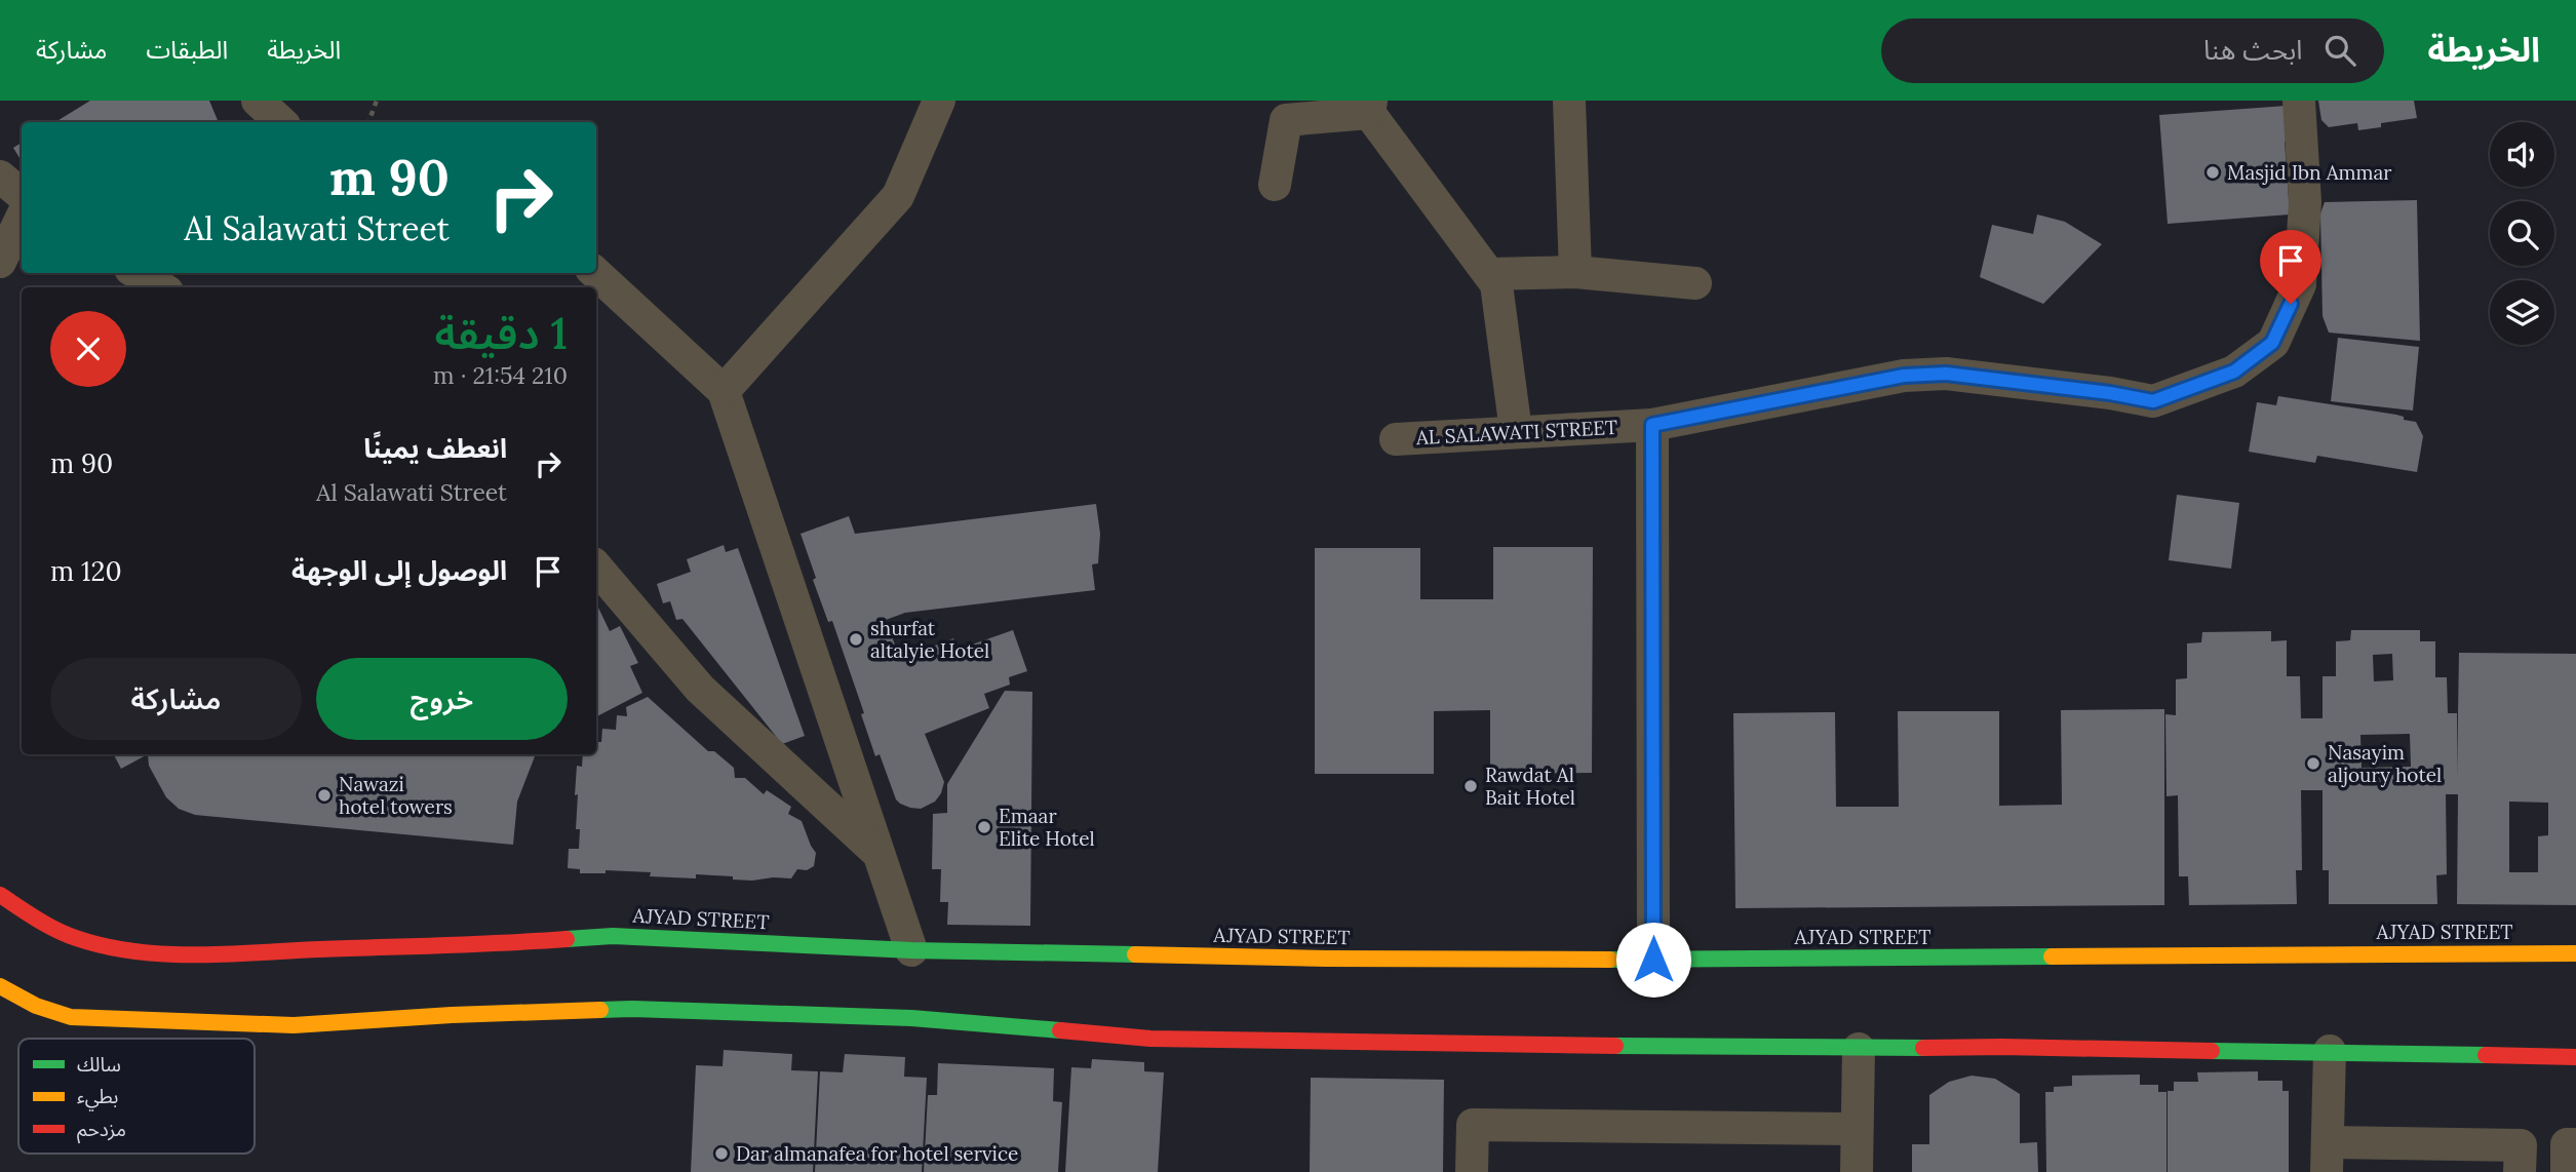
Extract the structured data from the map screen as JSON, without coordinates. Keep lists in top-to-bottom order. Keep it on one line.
{"streets":{"main road":["AJYAD STREET"],"street":["AL SALAWATI STREET"]},"places":["Masjid Ibn Ammar","shurfat altalyie Hotel","Nasayim aljoury hotel","Rawdat Al Bait Hotel","Nawazi hotel towers","Emaar Elite Hotel","Dar almanafea for hotel service"],"legend":["سالك","بطيء","مزدحم"],"page":{"header":"الخريطة","search":"ابحث هنا","nav":["الخريطة","الطبقات","مشاركة"],"turn":["90 m","Al Salawati Street"],"heading":["1 دقيقة","210 m · 21:54"],"list":[{"name":"انعطف يمينًا","note":"Al Salawati Street","value":"90 m"},{"name":"الوصول إلى الوجهة","value":"120 m"}],"buttons":["خروج","مشاركة"]}}
